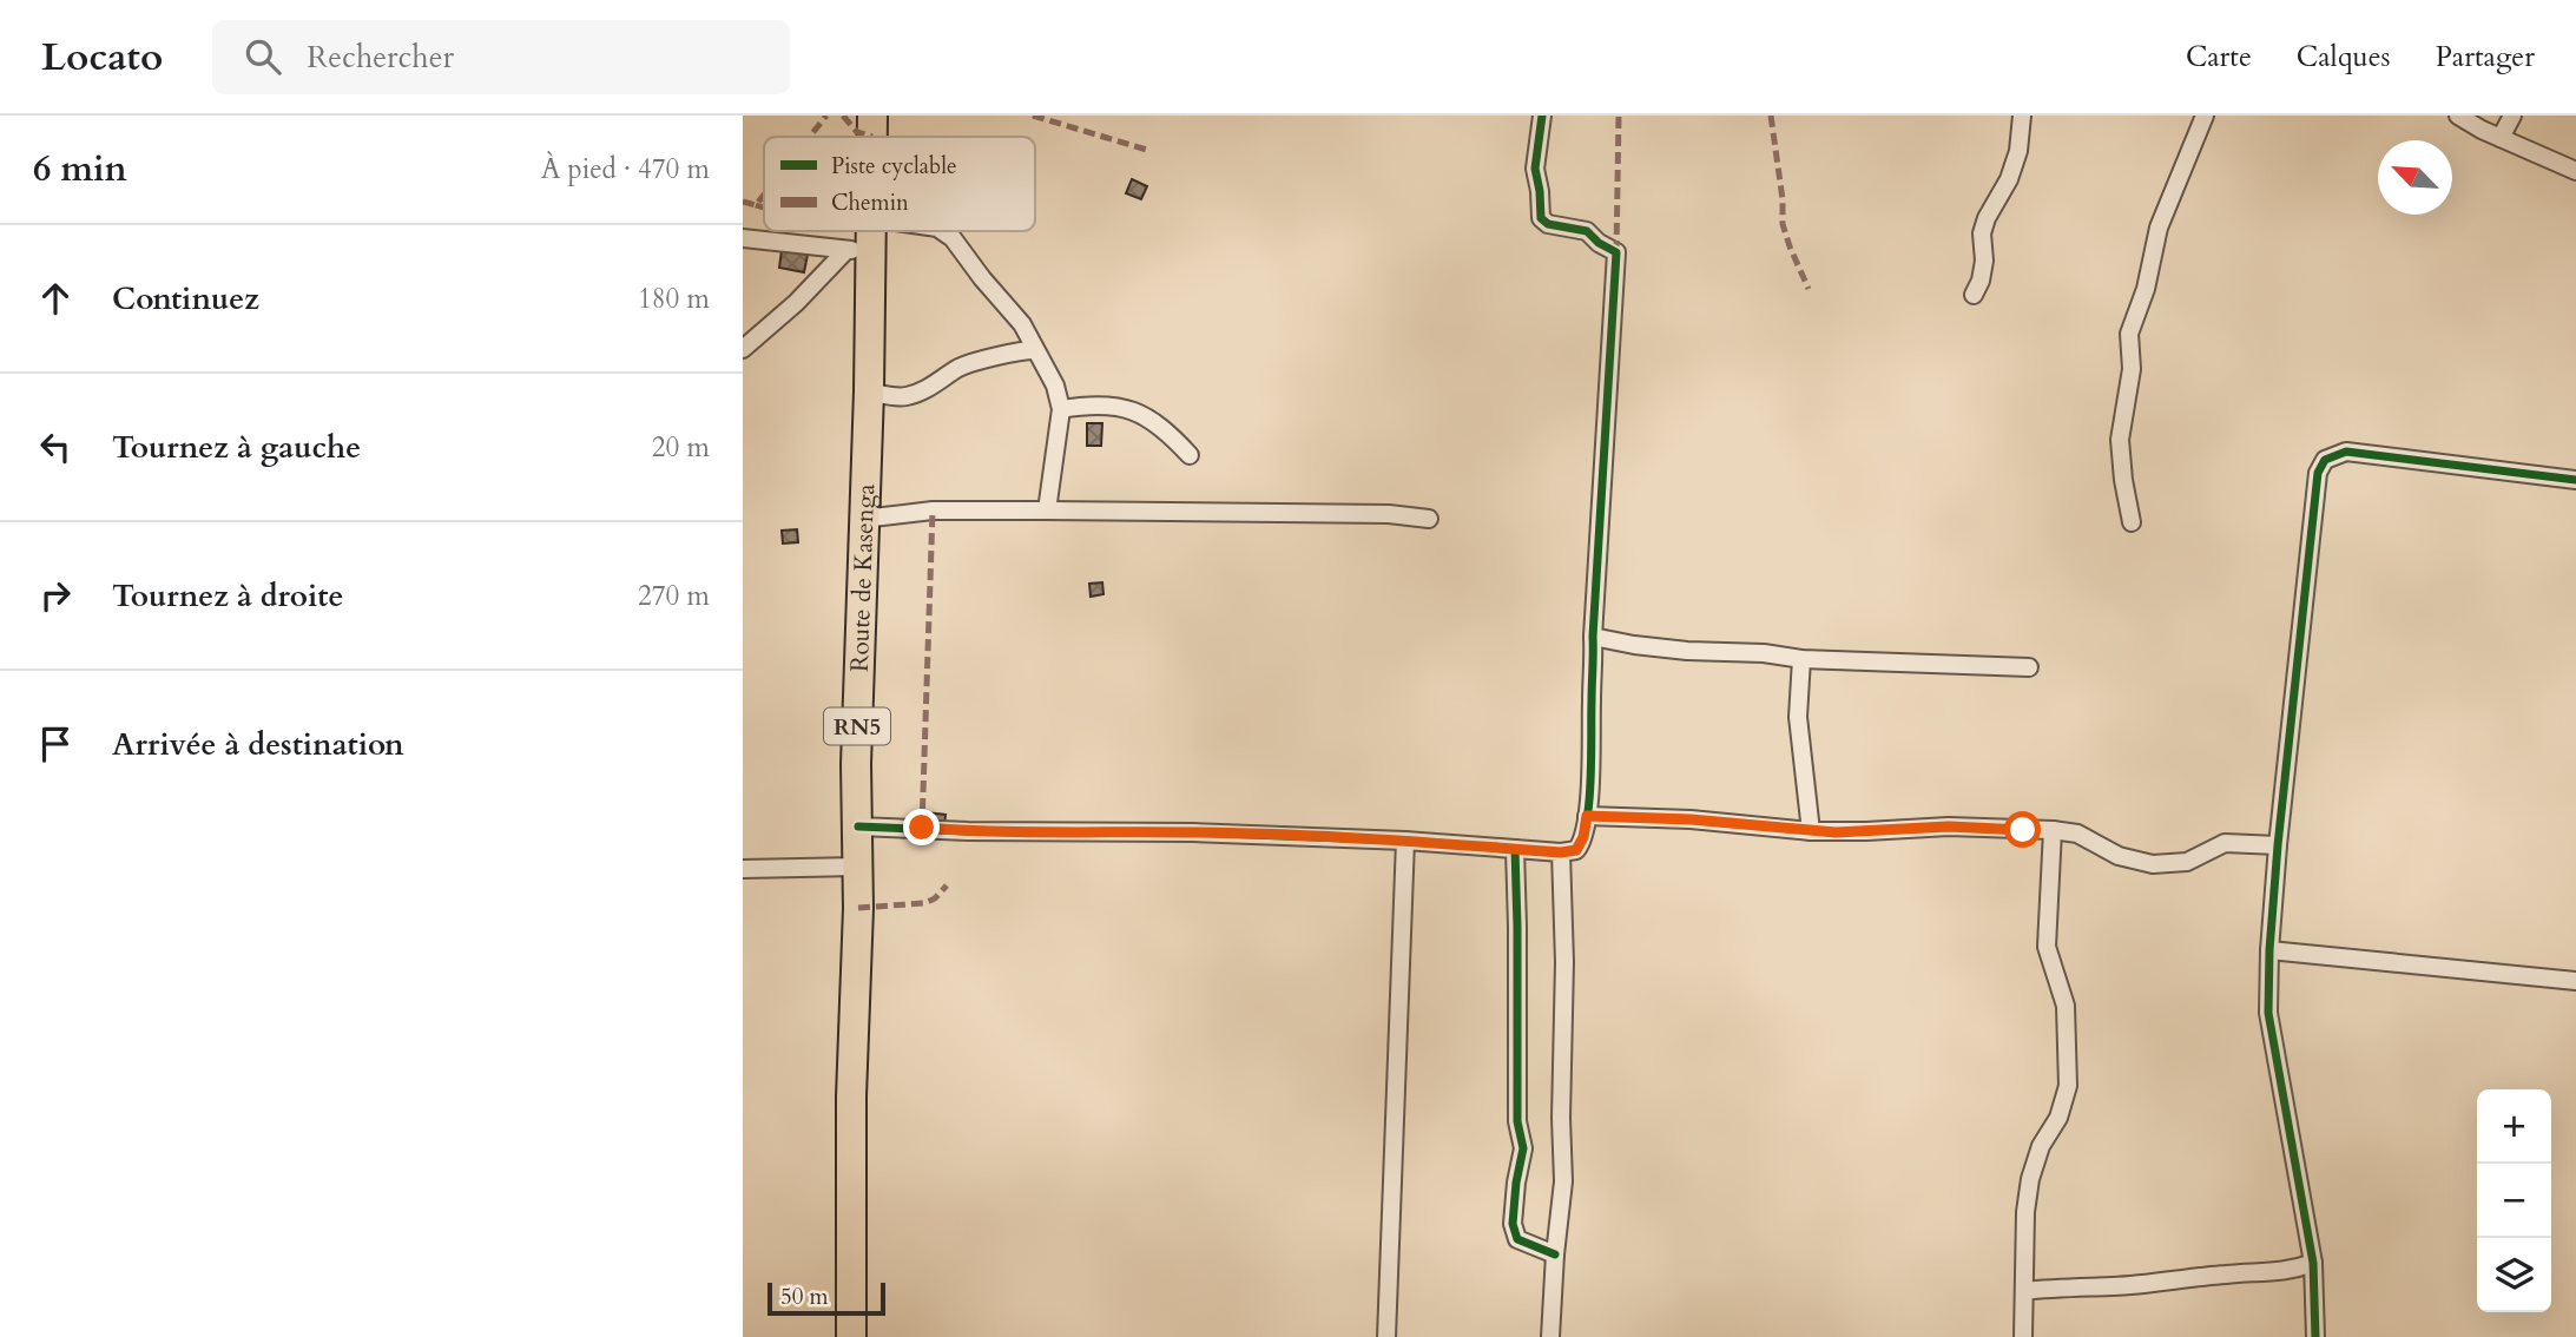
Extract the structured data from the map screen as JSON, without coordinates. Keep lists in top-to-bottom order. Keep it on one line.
{"streets":{"highway":["Route de Kasenga","RN5"]},"legend":["Piste cyclable","Chemin"],"scale_bar":"50 m","north":"top left","page":{"header":"Locato","search":"Rechercher","nav":["Carte","Calques","Partager"],"heading":["6 min","À pied · 470 m"],"list":[["Continuez","180 m"],["Tournez à gauche","20 m"],["Tournez à droite","270 m"],"Arrivée à destination"],"map_buttons":["+","−"],"scale":"50 m"}}
